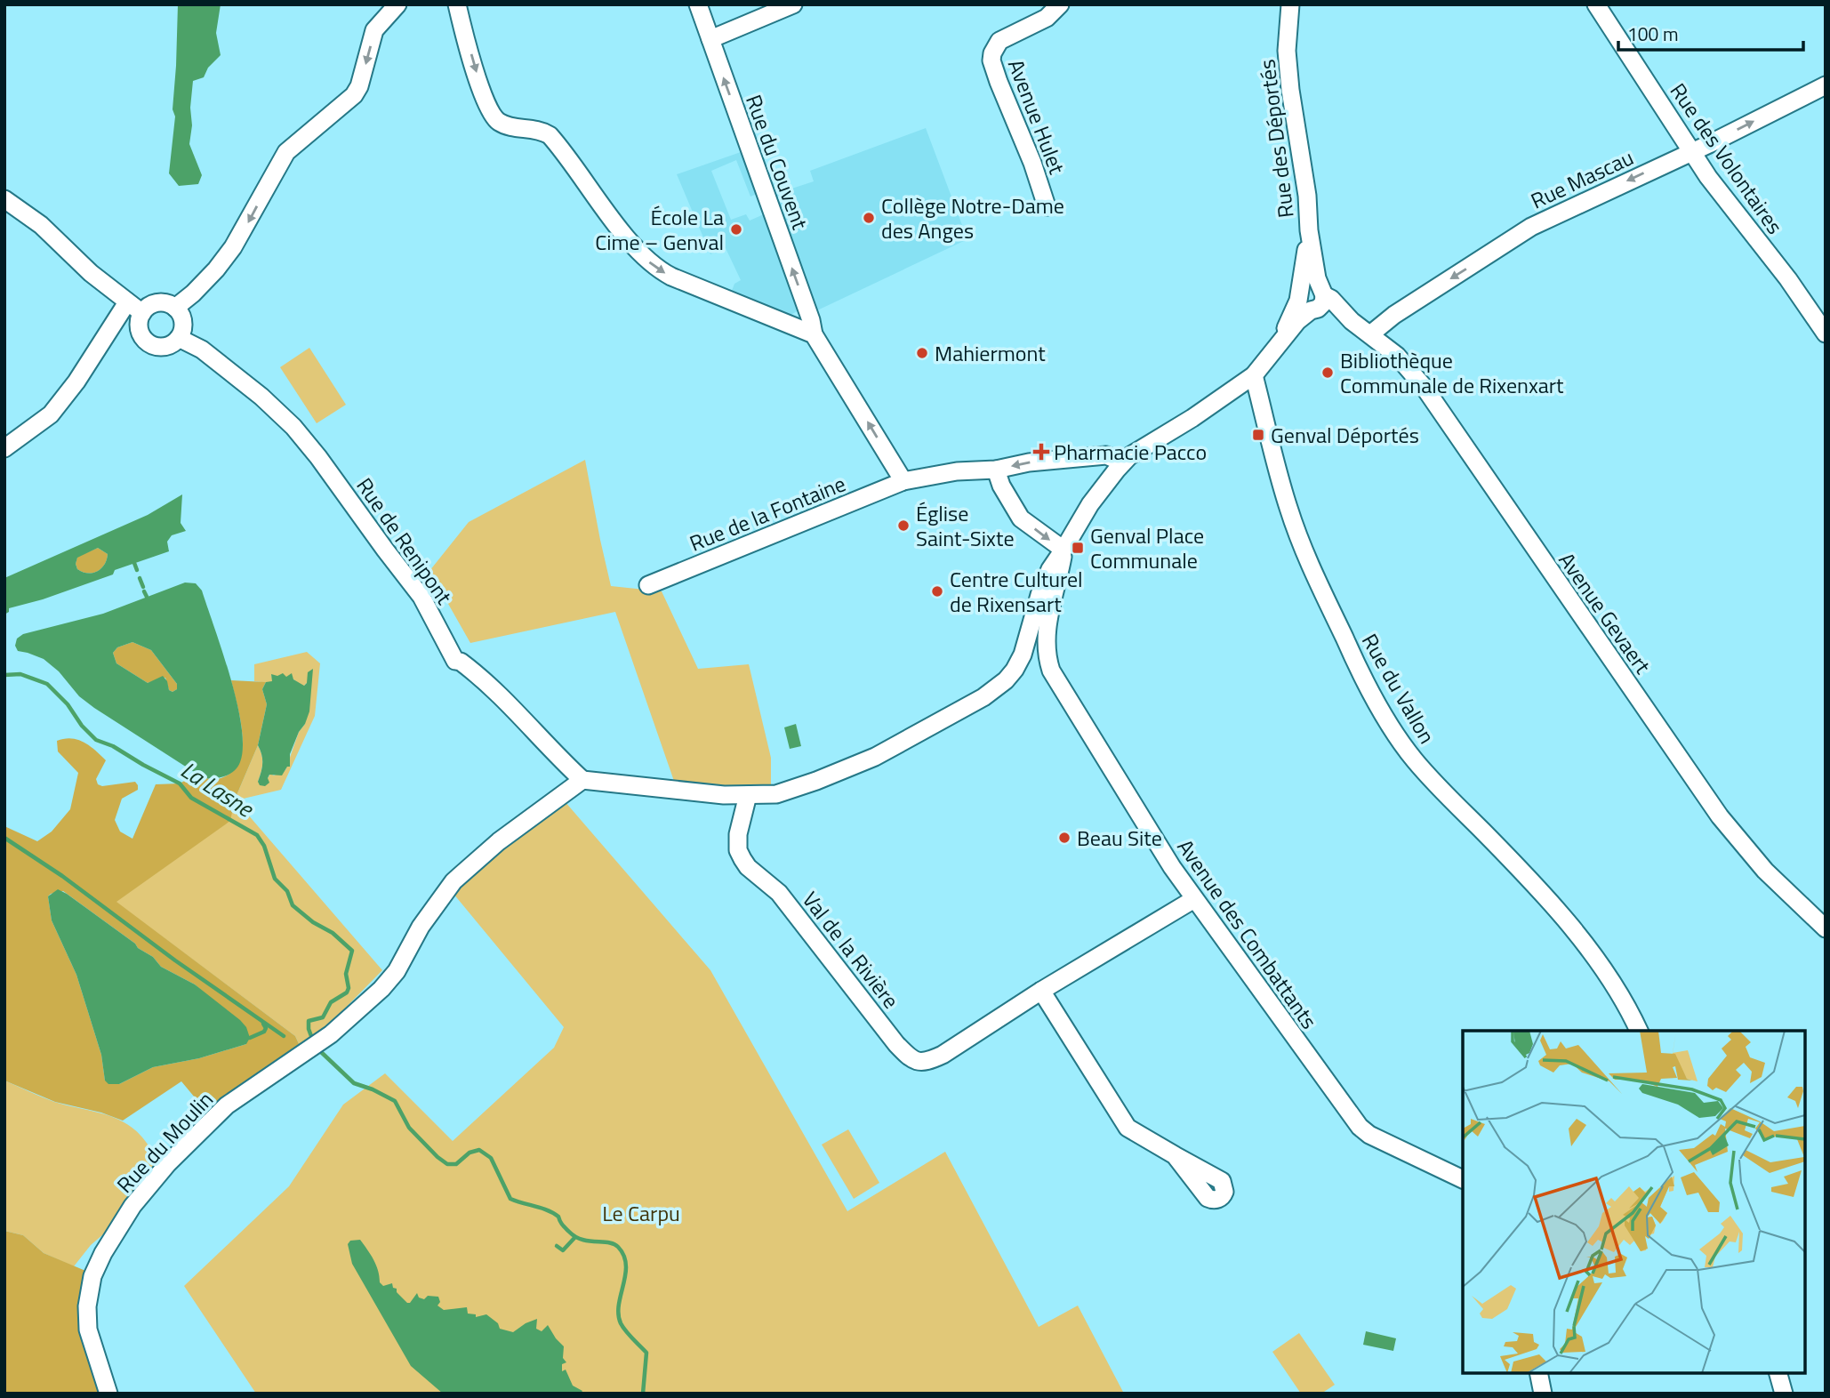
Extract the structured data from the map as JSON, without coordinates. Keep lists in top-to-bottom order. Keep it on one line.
{"streets":{"street":["Avenue Hulet","Rue des Déportés","Rue des Volontaires","Rue du Couvent","Rue Mascau","Rue de la Fontaine","Rue de Renipont","Avenue Gevaert","Rue du Vallon","Avenue des Combattants","Val de la Rivière","Rue du Moulin"]},"crossings":[["Rue des Déportés","Avenue Gevaert"],["Rue des Volontaires","Rue Mascau"],["Rue du Couvent","Rue de la Fontaine"],["Rue Mascau","Avenue Gevaert"],["Rue de Renipont","Rue du Moulin"],["Avenue des Combattants","Val de la Rivière"]],"one_way":["Rue du Couvent"],"water":["La Lasne"],"parks":["Le Carpu"],"places":{"other":["Collège Notre-Dame des Anges","École La Cime – Genval","Mahiermont","Bibliothèque Communale de Rixenxart","Église Saint-Sixte","Centre Culturel de Rixensart","Beau Site"],"transit":["Genval Déportés","Genval Place Communale"],"health":["Pharmacie Pacco"]},"scale_bar":"100 m"}
